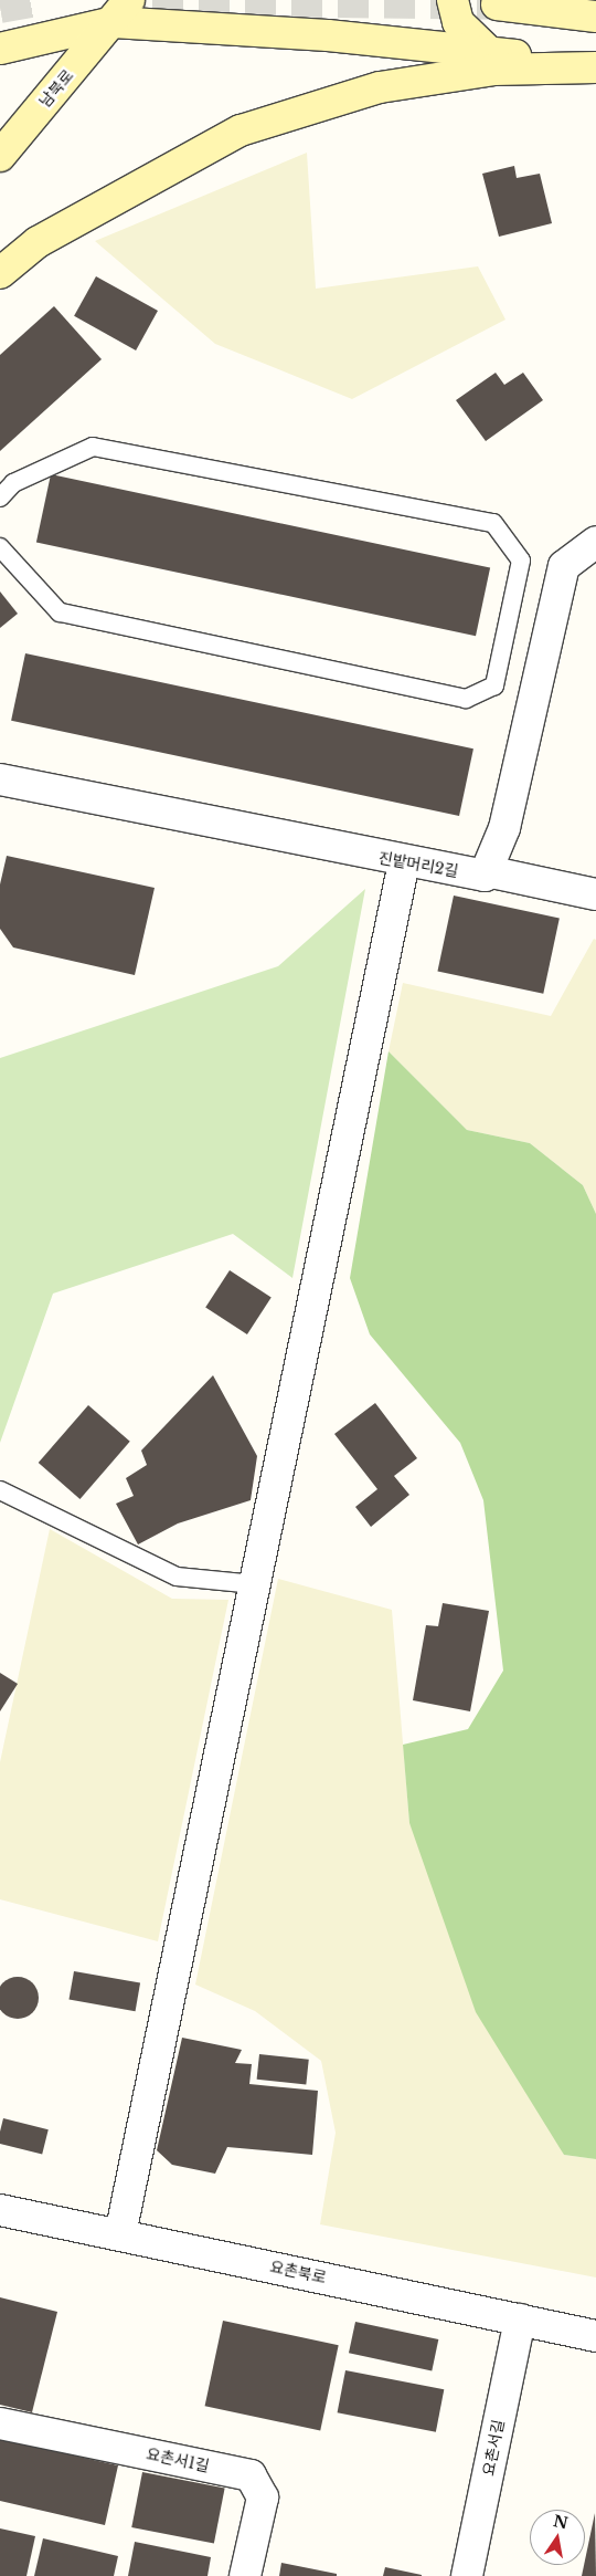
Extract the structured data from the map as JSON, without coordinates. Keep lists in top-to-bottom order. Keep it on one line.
{"streets":{"main road":["남북로"],"street":["진밭머리2길","요촌북로","요촌서길","요촌서1길"]},"crossings":[["요촌북로","요촌서길"]],"north":"top"}
